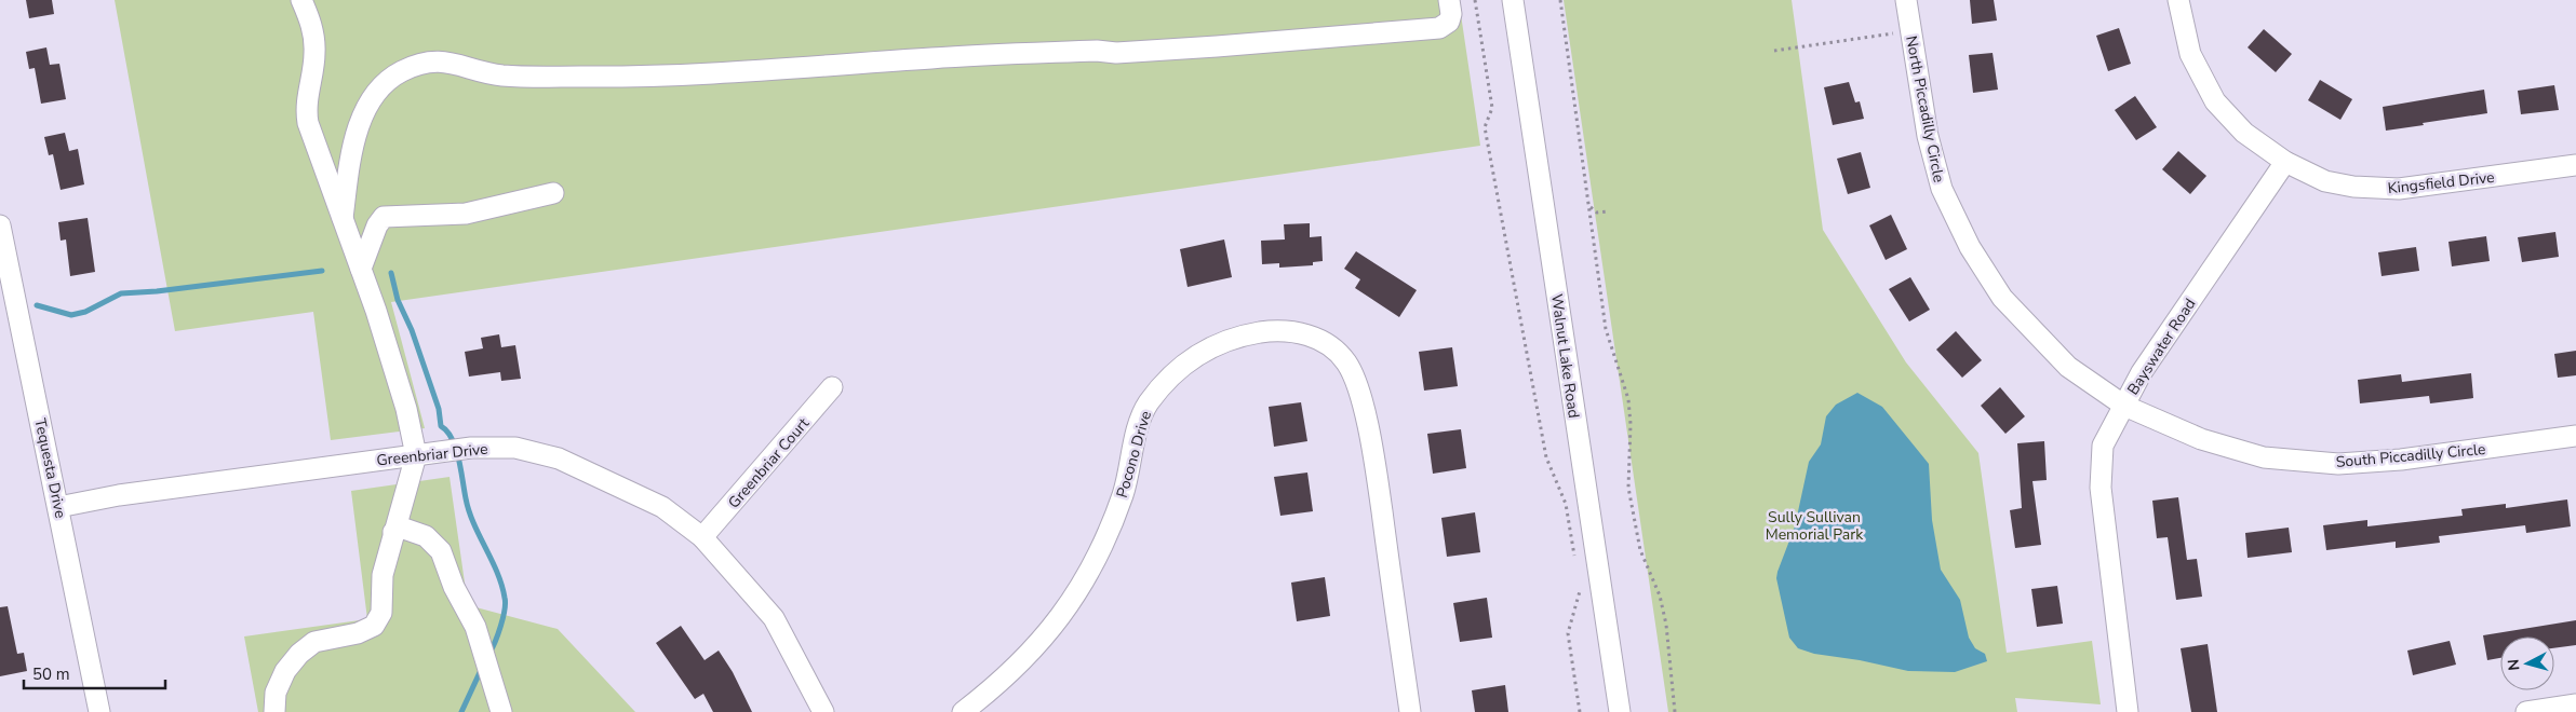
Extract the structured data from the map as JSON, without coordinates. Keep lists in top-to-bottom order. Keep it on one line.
{"streets":{"street":["North Piccadilly Circle","Kingsfield Drive","Bayswater Road","Walnut Lake Road","Greenbriar Drive","Pocono Drive","South Piccadilly Circle","Greenbriar Court","Tequesta Drive"]},"crossings":[["North Piccadilly Circle","Bayswater Road"],["North Piccadilly Circle","South Piccadilly Circle"],["Kingsfield Drive","Bayswater Road"],["Bayswater Road","South Piccadilly Circle"],["Greenbriar Drive","Greenbriar Court"],["Greenbriar Drive","Tequesta Drive"]],"parks":["Sully Sullivan Memorial Park"],"scale_bar":"50 m","north":"left"}
